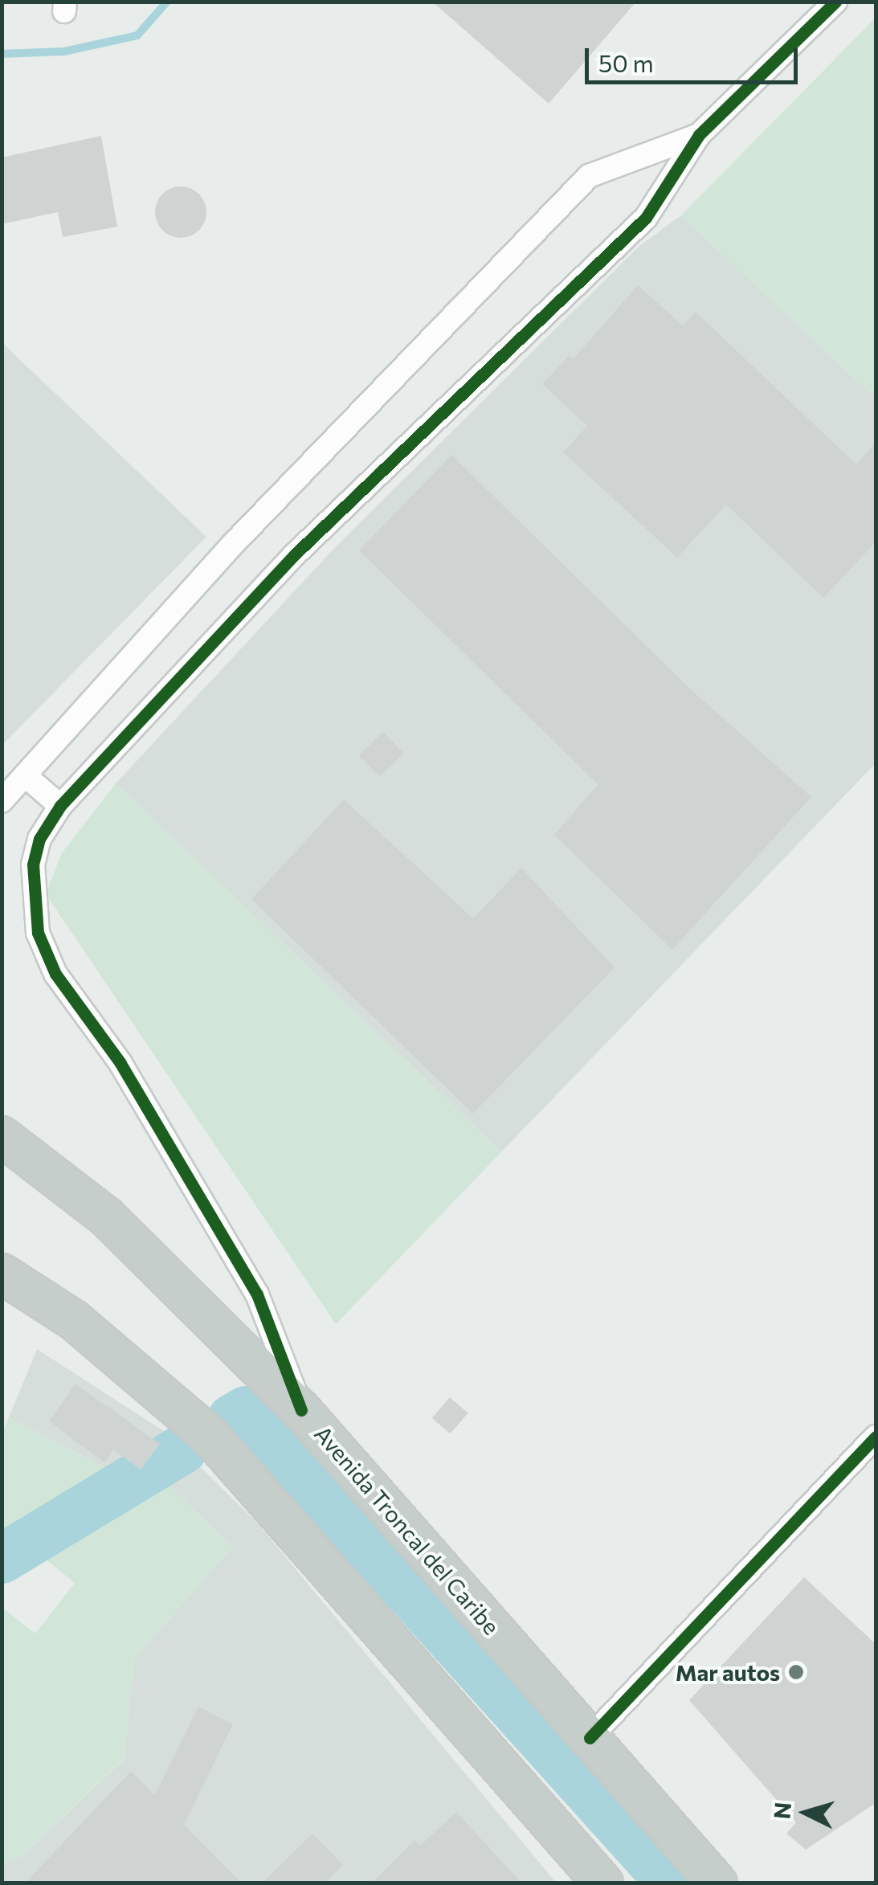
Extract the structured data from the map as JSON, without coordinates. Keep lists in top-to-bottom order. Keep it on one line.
{"streets":{"highway":["Avenida Troncal del Caribe"]},"places":["Mar autos"],"scale_bar":"50 m","north":"left"}
